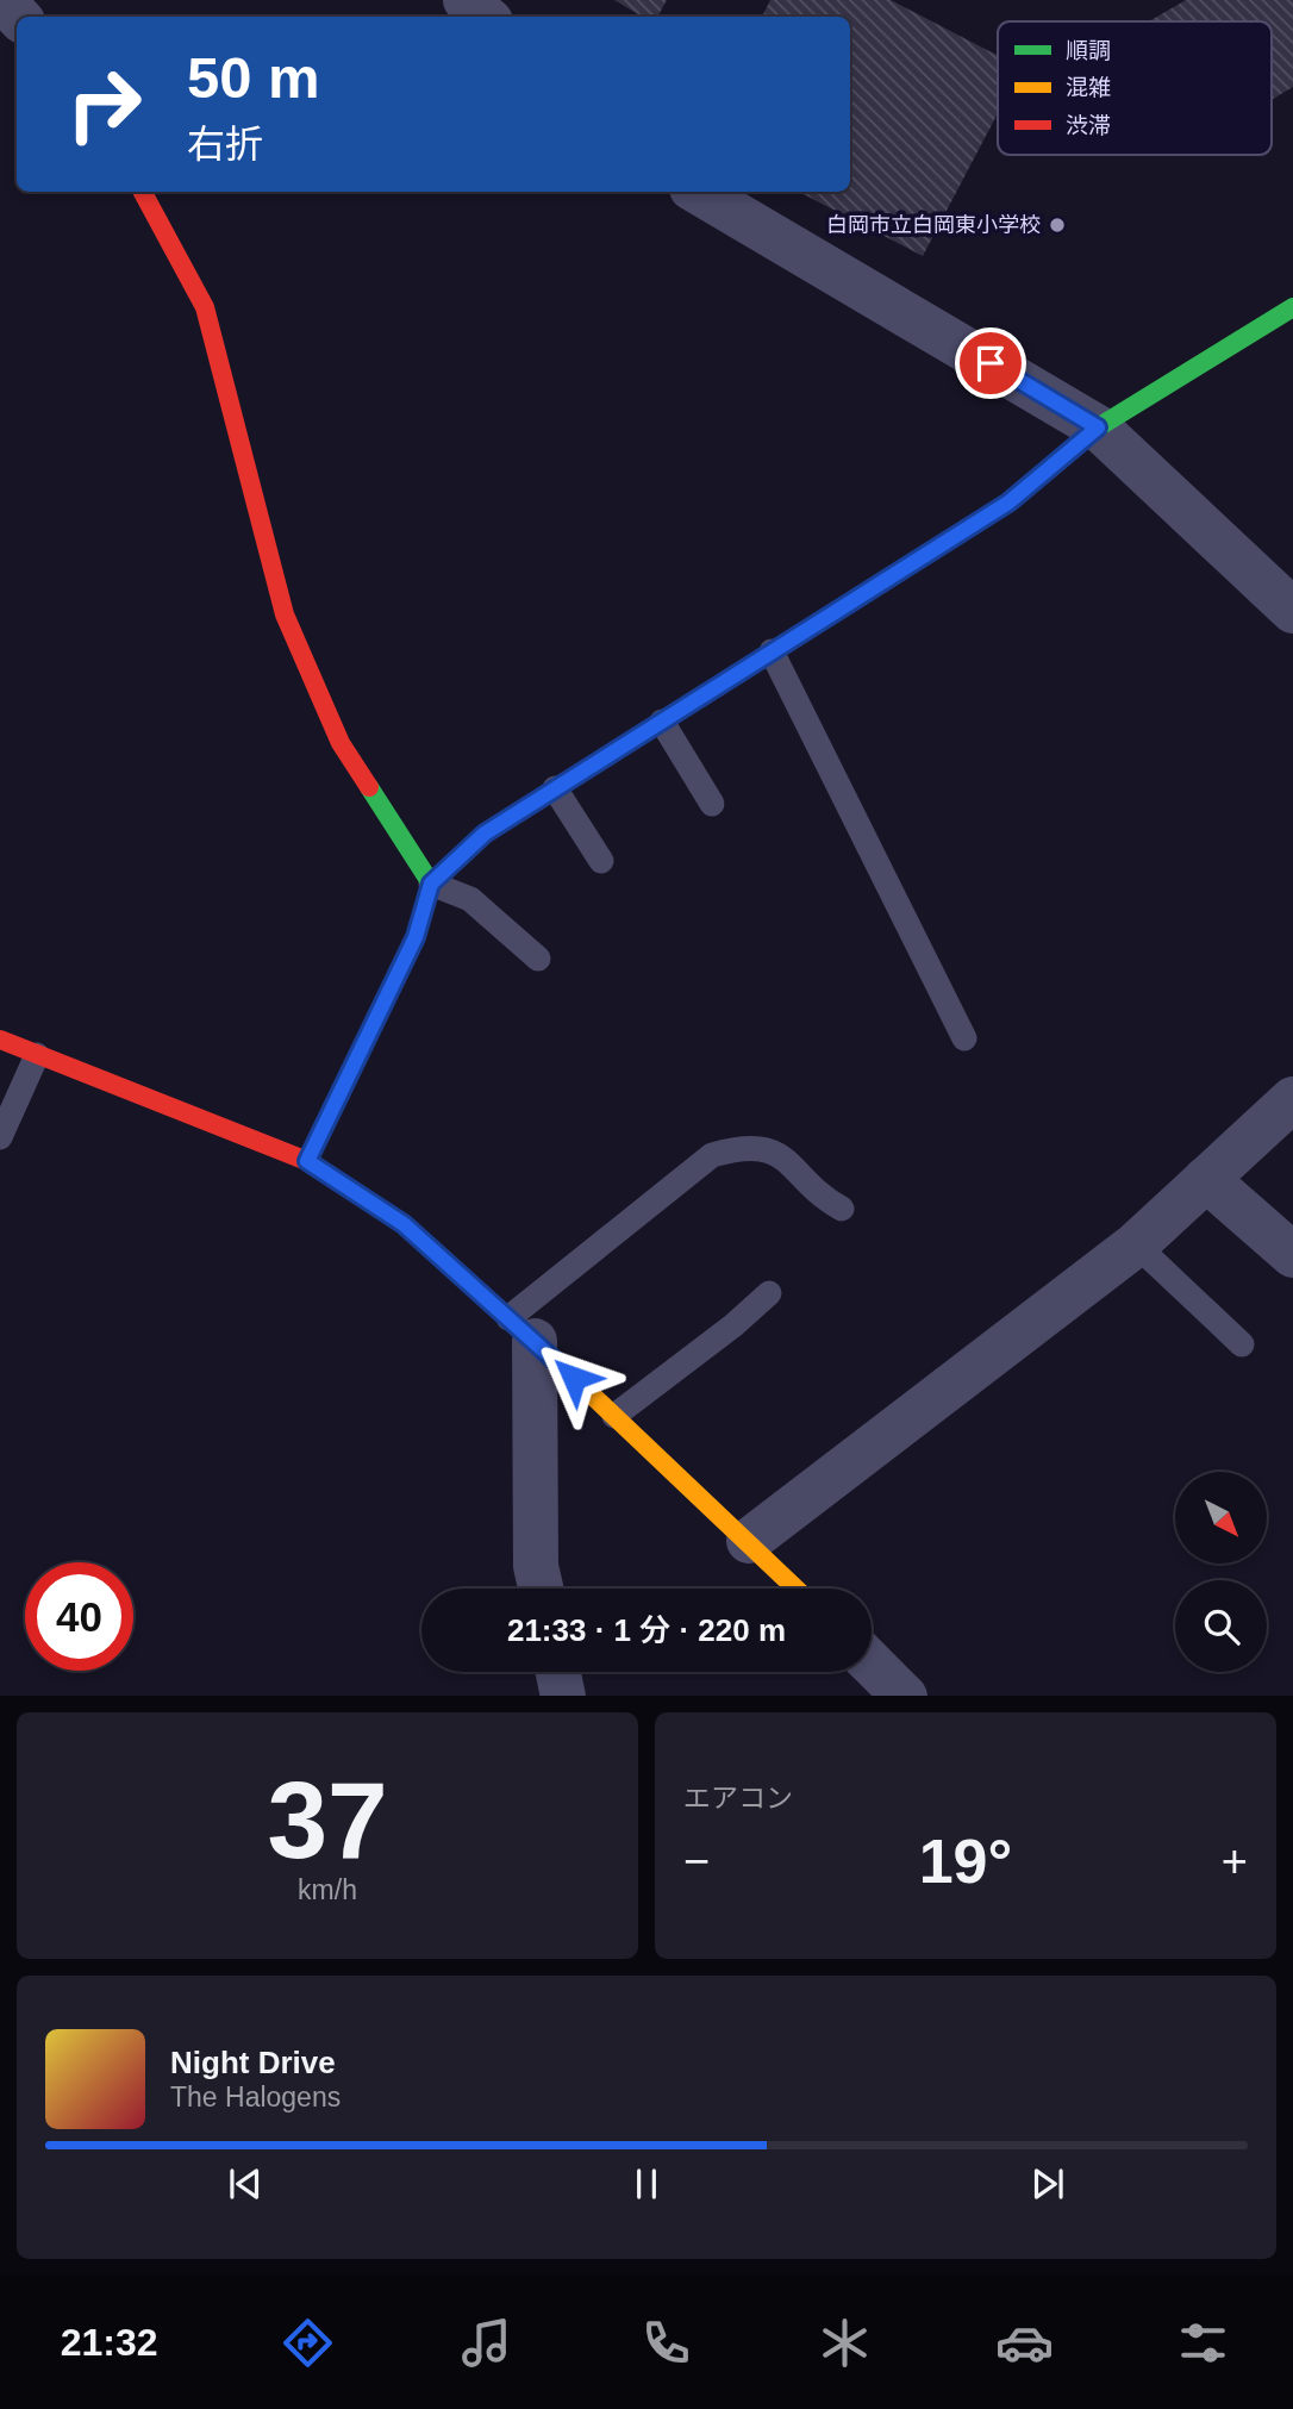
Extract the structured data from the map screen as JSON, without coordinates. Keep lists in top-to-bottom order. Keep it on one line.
{"places":["白岡市立白岡東小学校"],"legend":["順調","混雑","渋滞"],"north":"bottom right","page":{"turn":["50 m","右折"],"limit":"40","trip":"21:33 · 1 分 · 220 m","tile":[["37","km/h"],"エアコン"],"heat":["−","19°","+"],"song":["Night Drive","The Halogens"],"tabs":"21:32"}}
